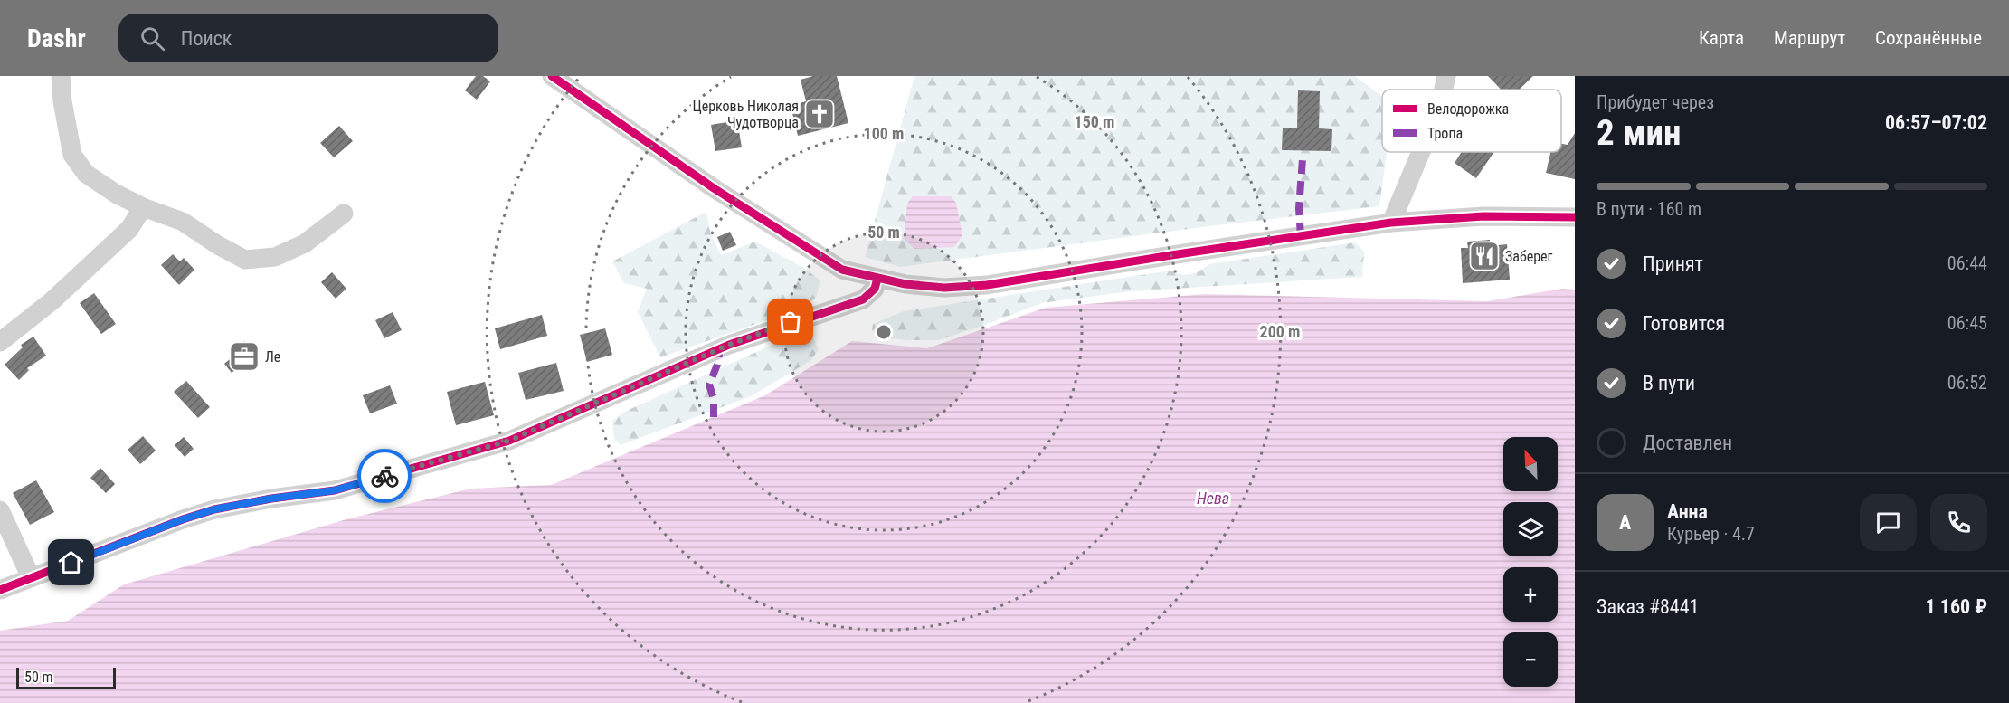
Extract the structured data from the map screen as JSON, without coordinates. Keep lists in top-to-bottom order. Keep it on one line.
{"water":["Нева"],"places":{"church":["Церковь Николая Чудотворца"],"restaurant":["Заберег"],"office":["Ле"]},"legend":["Велодорожка","Тропа"],"scale_bar":"50 m","north":"top left","page":{"header":"Dashr","search":"Поиск","nav":["Карта","Маршрут","Сохранённые"],"heading":["2 мин","Прибудет через","06:57–07:02"],"panel":["Анна","Курьер · 4.7","Заказ #8441","1 160 ₽"],"bar":"В пути · 160 m","list":[["Принят","06:44"],["Готовится","06:45"],["В пути","06:52"],"Доставлен"],"map_buttons":["+","−"],"round":"А","scale":"50 m"},"rings":["150 m","100 m","50 m","200 m"]}
